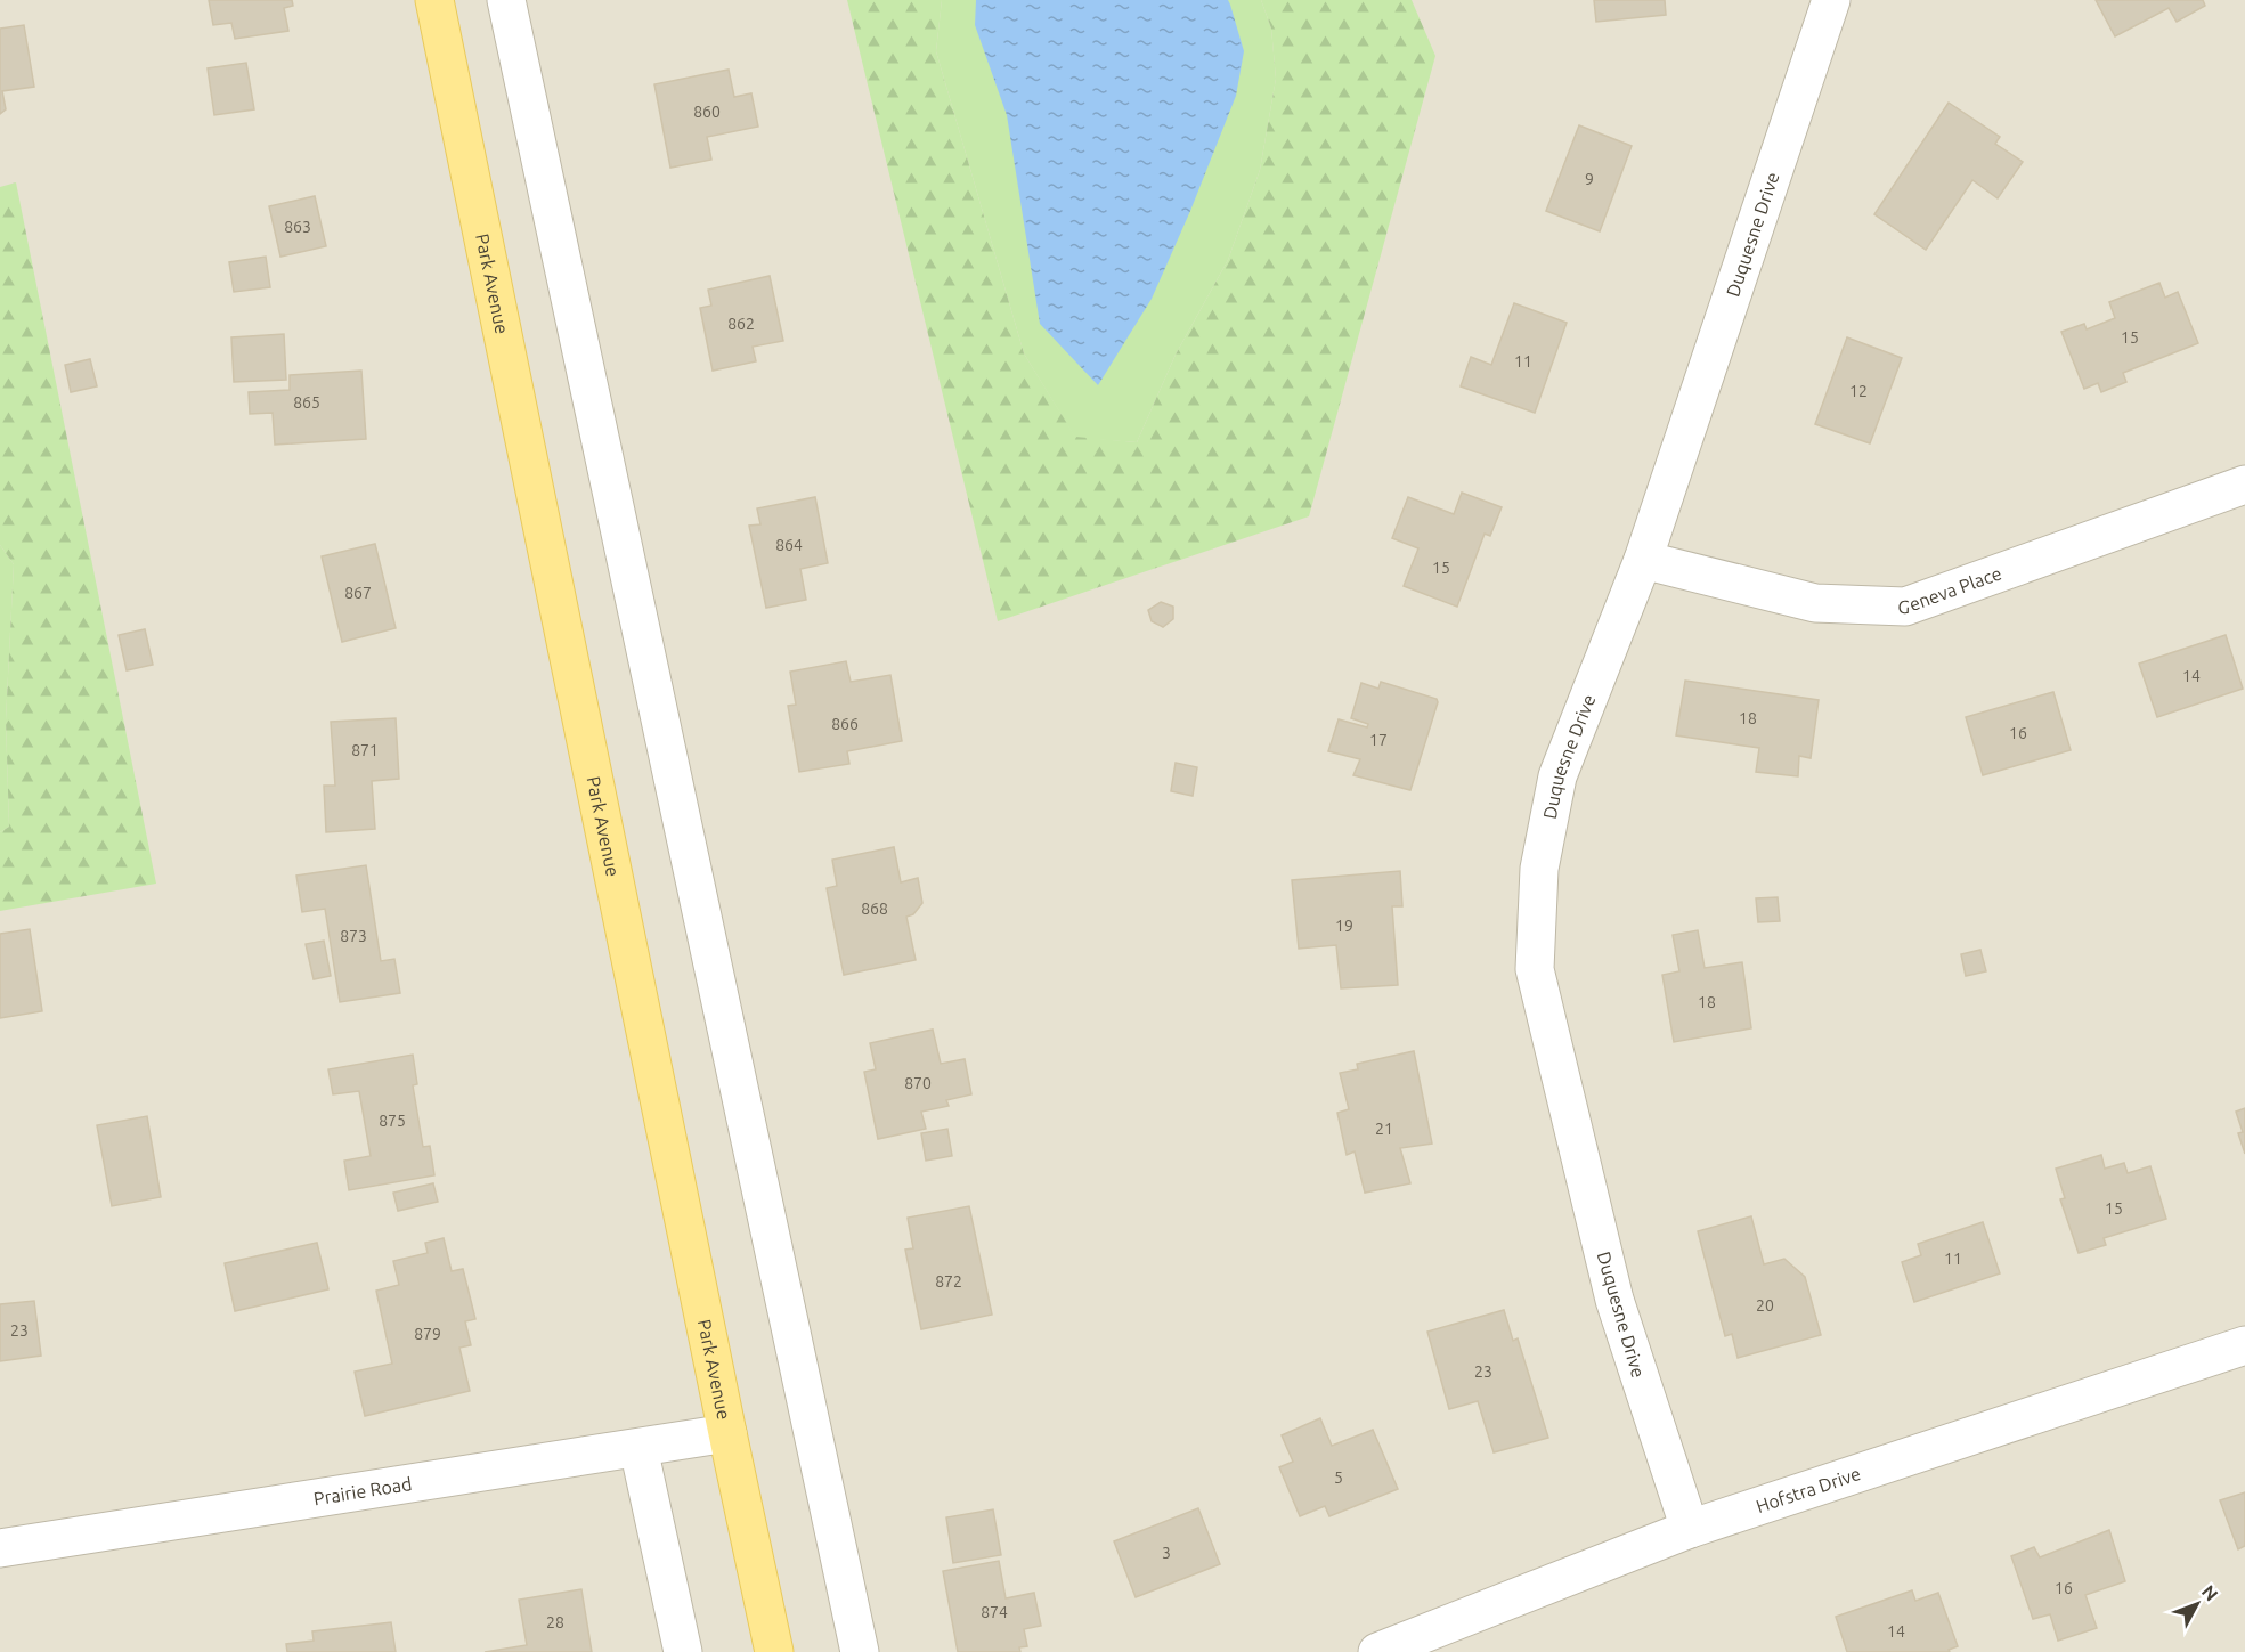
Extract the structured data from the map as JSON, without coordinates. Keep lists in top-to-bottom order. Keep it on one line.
{"streets":{"main road":["Park Avenue"],"street":["Duquesne Drive","Geneva Place","Hofstra Drive","Prairie Road"]},"crossings":[["Duquesne Drive","Geneva Place"],["Duquesne Drive","Hofstra Drive"],["Park Avenue","Prairie Road"]],"house_numbers":["860","9","863","862","15","11","12","865","864","15","867","14","18","866","16","17","871","868","19","873","18","870","875","21","15","11","872","20","23","879","23","5","3","16","874","28","14"],"north":"top right"}
